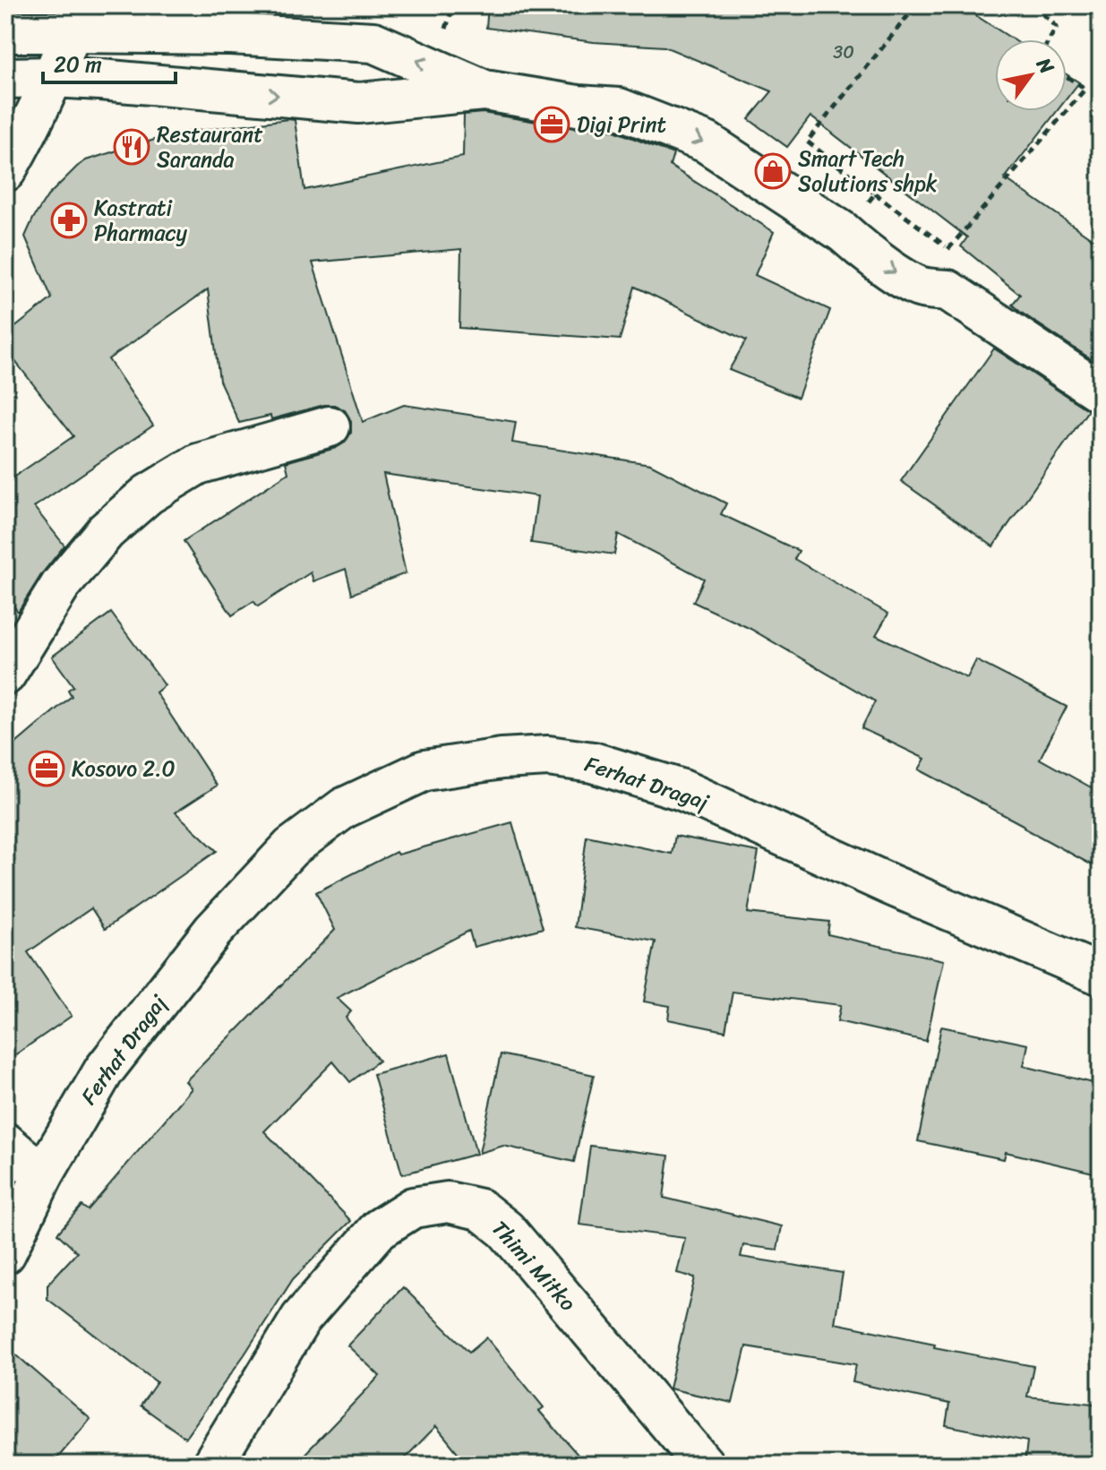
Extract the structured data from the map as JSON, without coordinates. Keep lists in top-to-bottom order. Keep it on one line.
{"streets":{"street":["Ferhat Dragaj","Thimi Mitko"]},"places":{"office":["Digi Print","Kosovo 2.0"],"restaurant":["Restaurant Saranda"],"shop":["Smart Tech Solutions shpk"],"pharmacy":["Kastrati Pharmacy"]},"house_numbers":["30"],"scale_bar":"20 m","north":"top right"}
